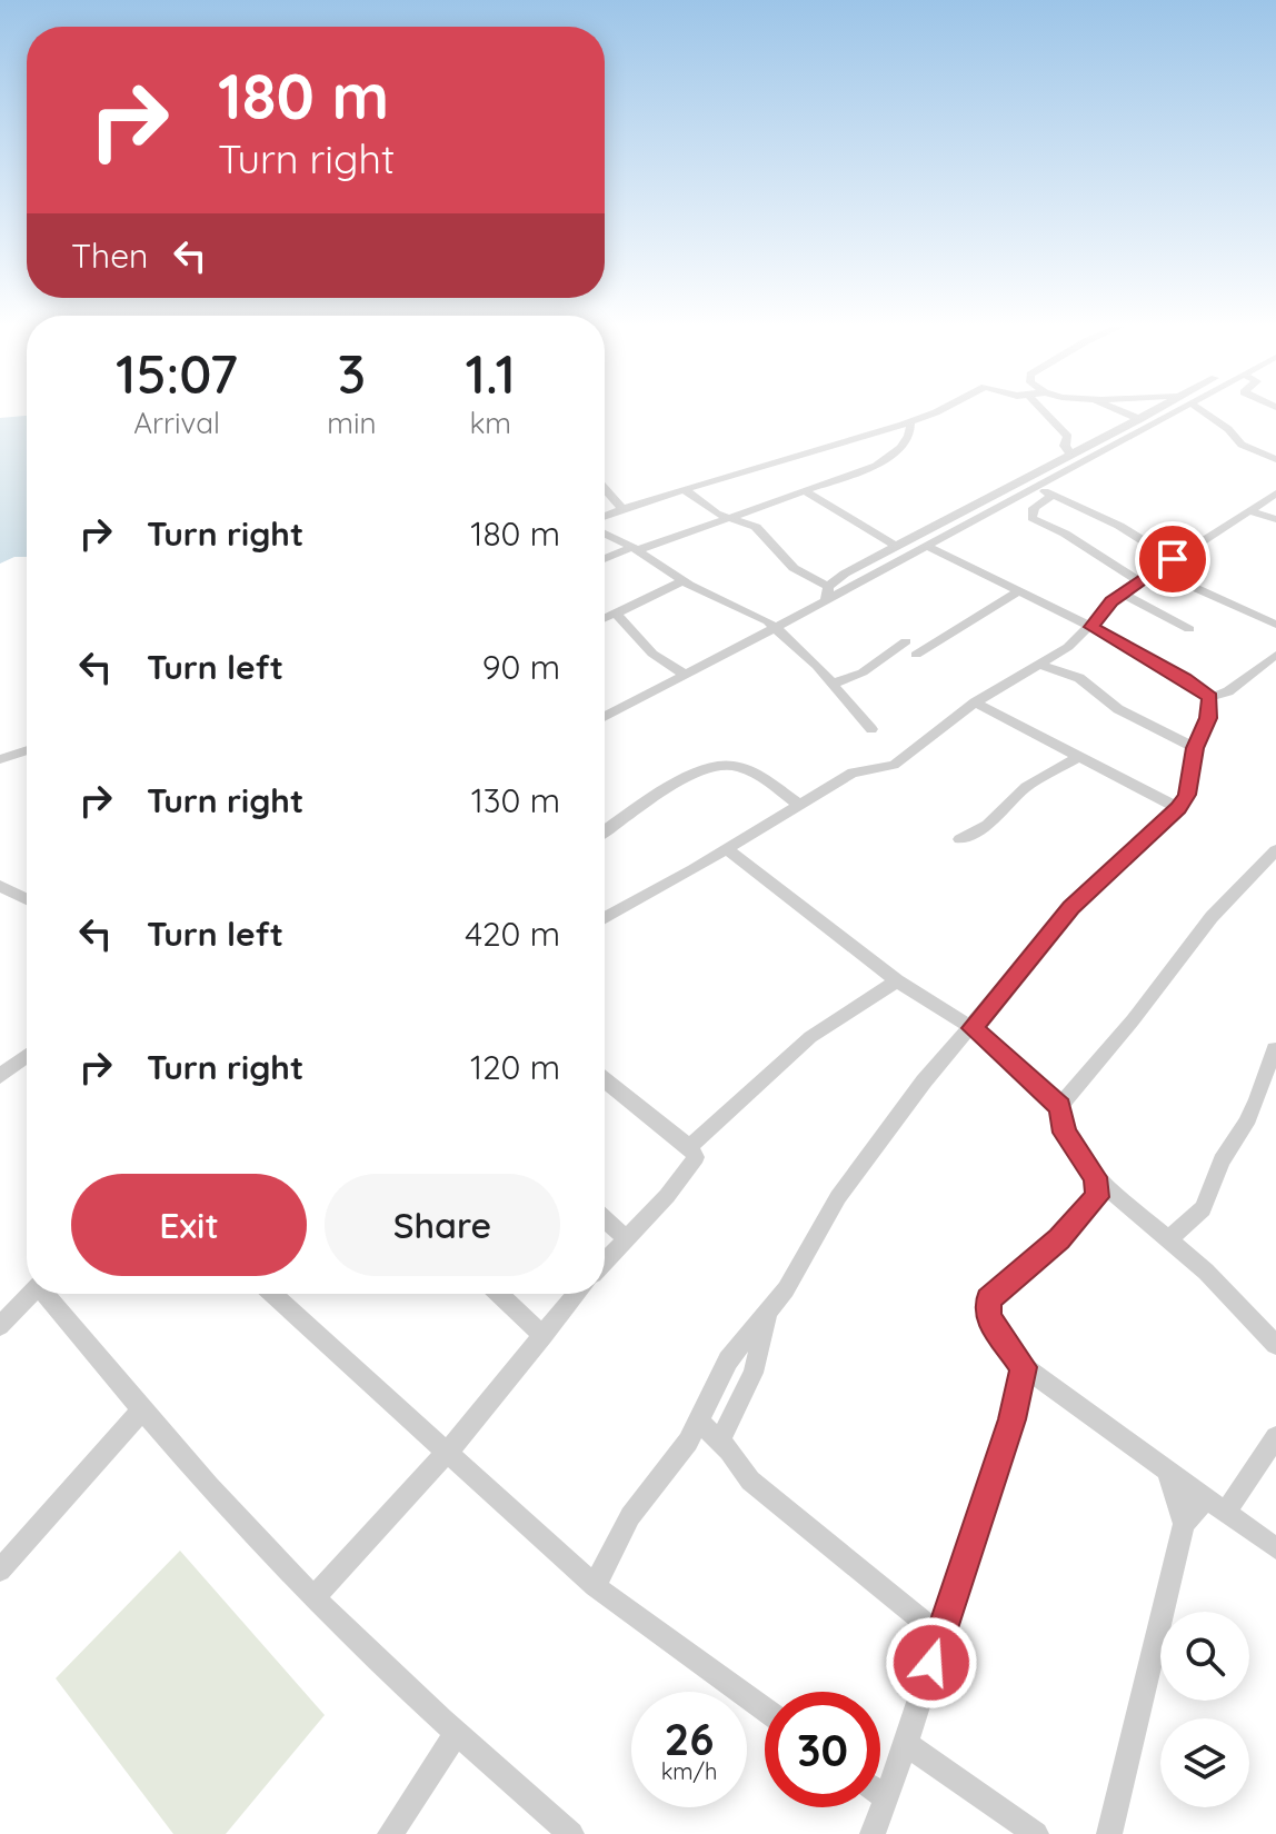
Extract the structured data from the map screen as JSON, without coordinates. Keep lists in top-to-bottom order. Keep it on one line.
{"page":{"turn":["180 m","Turn right"],"then":"Then","eta":["15:07","Arrival","3","min","1.1","km"],"list":[{"name":"Turn right","value":"180 m"},{"name":"Turn left","value":"90 m"},{"name":"Turn right","value":"130 m"},{"name":"Turn left","value":"420 m"},{"name":"Turn right","value":"120 m"}],"buttons":["Exit","Share"],"speed":"26 km/h","limit":"30"}}
